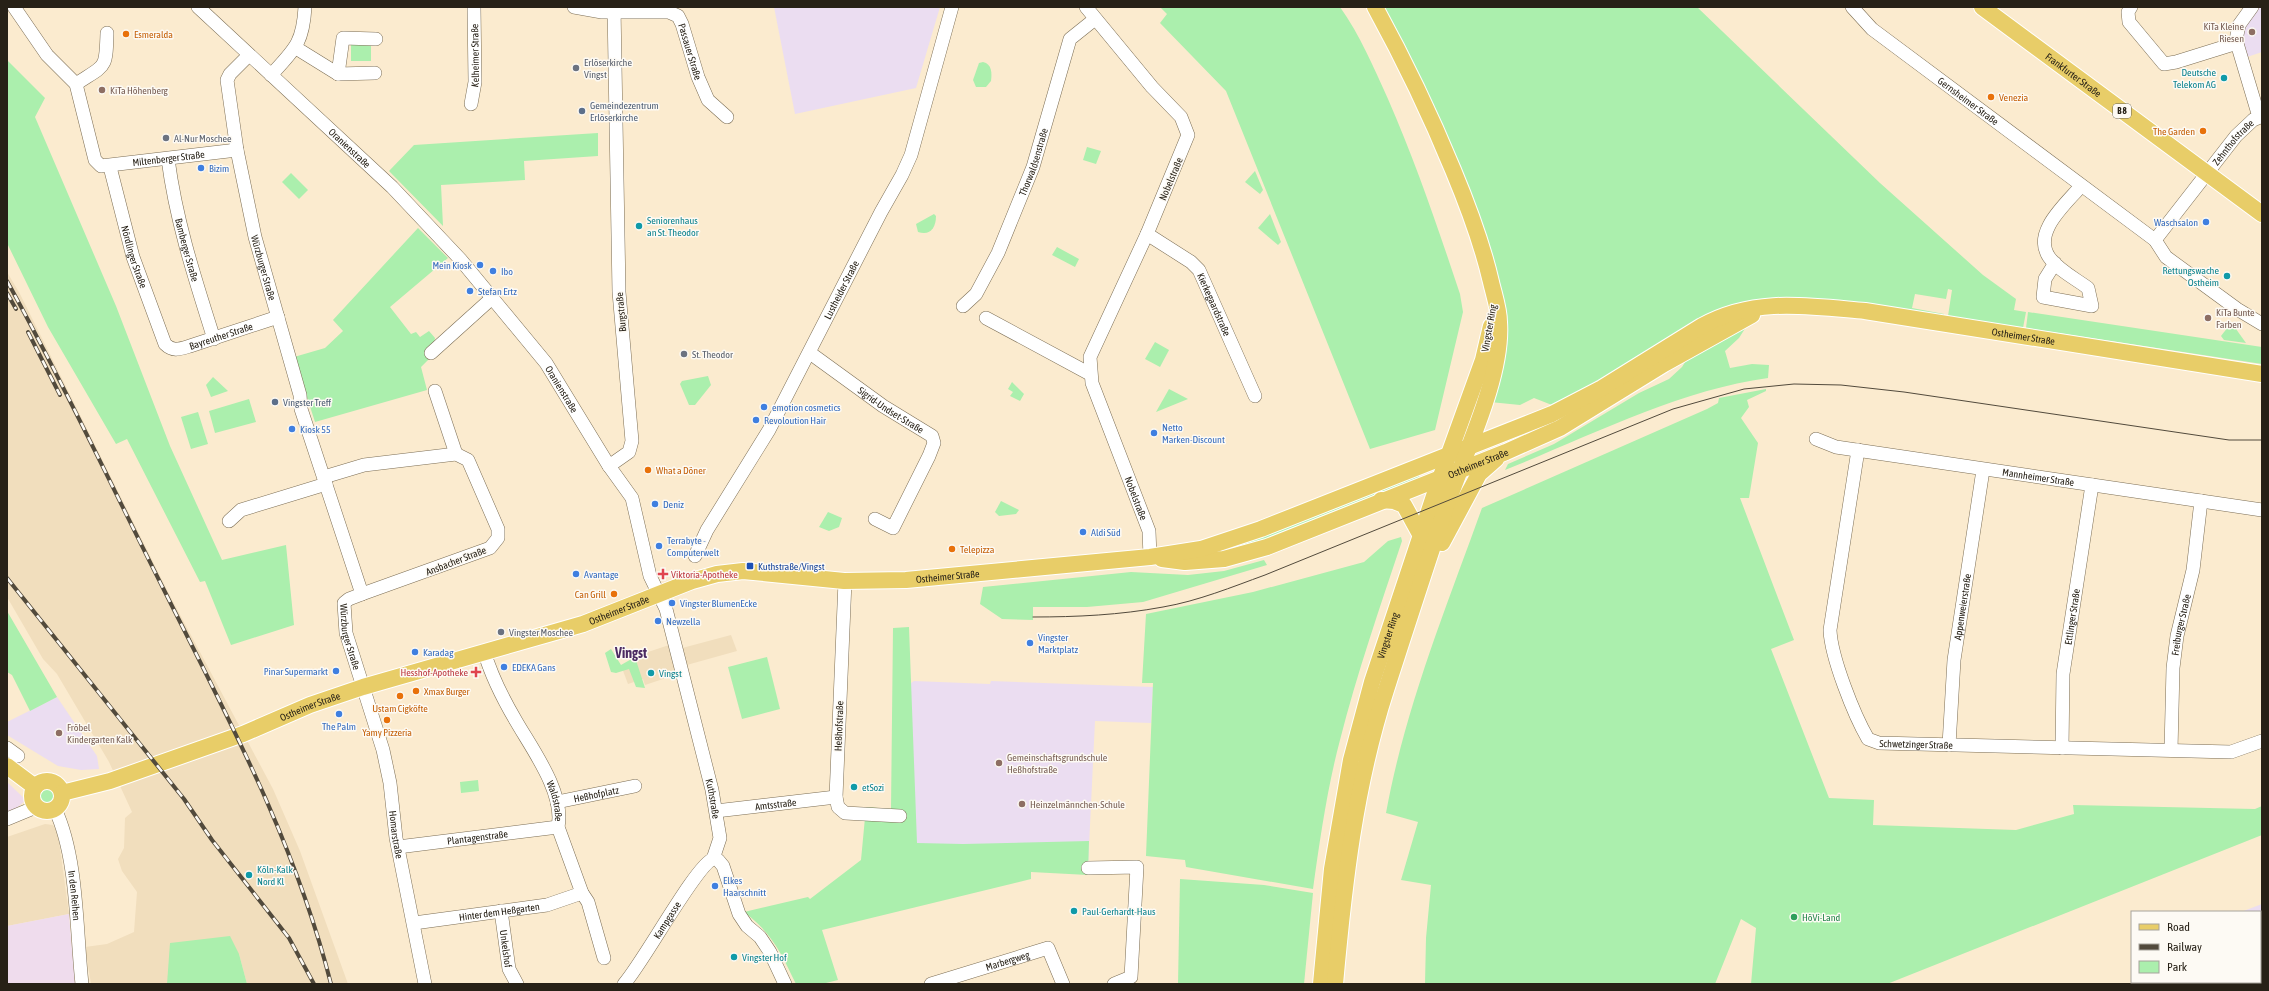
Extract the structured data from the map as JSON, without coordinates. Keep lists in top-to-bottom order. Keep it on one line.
{"streets":{"main road":["Frankfurter Straße","B 8","Vingster Ring","Ostheimer Straße"],"street":["Passauer Straße","Kelheimer Straße","Gernsheimer Straße","Zehnthofstraße","Oranienstraße","Miltenberger Straße","Thorwaldsenstraße","Nobelstraße","Bamberger Straße","Nördlinger Straße","Würzburger Straße","Lustheider Straße","Kierkegaardstraße","Burgstraße","Bayreuther Straße","Sigrid-Undset-Straße","Mannheimer Straße","Ansbacher Straße","Appenweierstraße","Ettlinger Straße","Freiburger Straße","Heßhofstraße","Schwetzinger Straße","Heßhofplatz","Kuthstraße","Waldstraße","Amtsstraße","Homarstraße","Plantagenstraße","In den Reihen","Hinter dem Heßgarten","Kampgasse","Unkelshof","Marbergweg"]},"crossings":[["Passauer Straße","Burgstraße"],["Frankfurter Straße","Zehnthofstraße"],["Oranienstraße","Würzburger Straße"],["Oranienstraße","Burgstraße"],["Miltenberger Straße","Bamberger Straße"],["Miltenberger Straße","Nördlinger Straße"],["Miltenberger Straße","Würzburger Straße"],["Thorwaldsenstraße","Nobelstraße"],["Nobelstraße","Kierkegaardstraße"],["Nobelstraße","Ostheimer Straße"],["Bamberger Straße","Bayreuther Straße"],["Nördlinger Straße","Bayreuther Straße"],["Würzburger Straße","Bayreuther Straße"],["Würzburger Straße","Ostheimer Straße"],["Würzburger Straße","Ansbacher Straße"],["Würzburger Straße","Homarstraße"],["Lustheider Straße","Sigrid-Undset-Straße"],["Vingster Ring","Ostheimer Straße"],["Ostheimer Straße","Heßhofstraße"],["Ostheimer Straße","Kuthstraße"],["Ostheimer Straße","Waldstraße"],["Ostheimer Straße","Homarstraße"],["Ostheimer Straße","In den Reihen"],["Mannheimer Straße","Appenweierstraße"],["Mannheimer Straße","Ettlinger Straße"],["Mannheimer Straße","Freiburger Straße"],["Mannheimer Straße","Schwetzinger Straße"],["Appenweierstraße","Schwetzinger Straße"],["Ettlinger Straße","Schwetzinger Straße"],["Freiburger Straße","Schwetzinger Straße"],["Heßhofstraße","Amtsstraße"],["Heßhofplatz","Waldstraße"],["Kuthstraße","Amtsstraße"],["Kuthstraße","Kampgasse"],["Waldstraße","Plantagenstraße"],["Waldstraße","Hinter dem Heßgarten"],["Homarstraße","Plantagenstraße"],["Homarstraße","Hinter dem Heßgarten"],["Hinter dem Heßgarten","Unkelshof"]],"districts":["Vingst"],"places":{"other":["KiTa Kleine Riesen","Esmeralda","Erlöserkirche Vingst","Deutsche Telekom AG","KiTa Höhenberg","Venezia","Gemeindezentrum Erlöserkirche","The Garden","Al-Nur Moschee","Bizim","Waschsalon","Seniorenhaus an St. Theodor","Mein Kiosk","Ibo","Rettungswache Ostheim","Stefan Ertz","KiTa Bunte Farben","St. Theodor","Vingster Treff","emotion cosmetics","Revoloution Hair","Kiosk 55","Netto Marken-Discount","What a Döner","Deniz","Aldi Süd","Terrabyte - Computerwelt","Telepizza","Avantage","Can Grill","Vingster BlumenEcke","Newzella","Vingster Moschee","Vingster Marktplatz","Karadag","EDEKA Gans","Pinar Supermarkt","Vingst","Xmax Burger","Ustam Cigköfte","The Palm","Yamy Pizzeria","Fröbel Kindergarten Kalk","Gemeinschaftsgrundschule Heßhofstraße","etSozi","Heinzelmännchen-Schule","Köln-Kalk Nord Kl","Elkes Haarschnitt","Paul-Gerhardt-Haus","HöVi-Land","Vingster Hof"],"transit":["Kuthstraße/Vingst"],"health":["Viktoria-Apotheke","Hesshof-Apotheke"]},"legend":["Road","Railway","Park"]}
